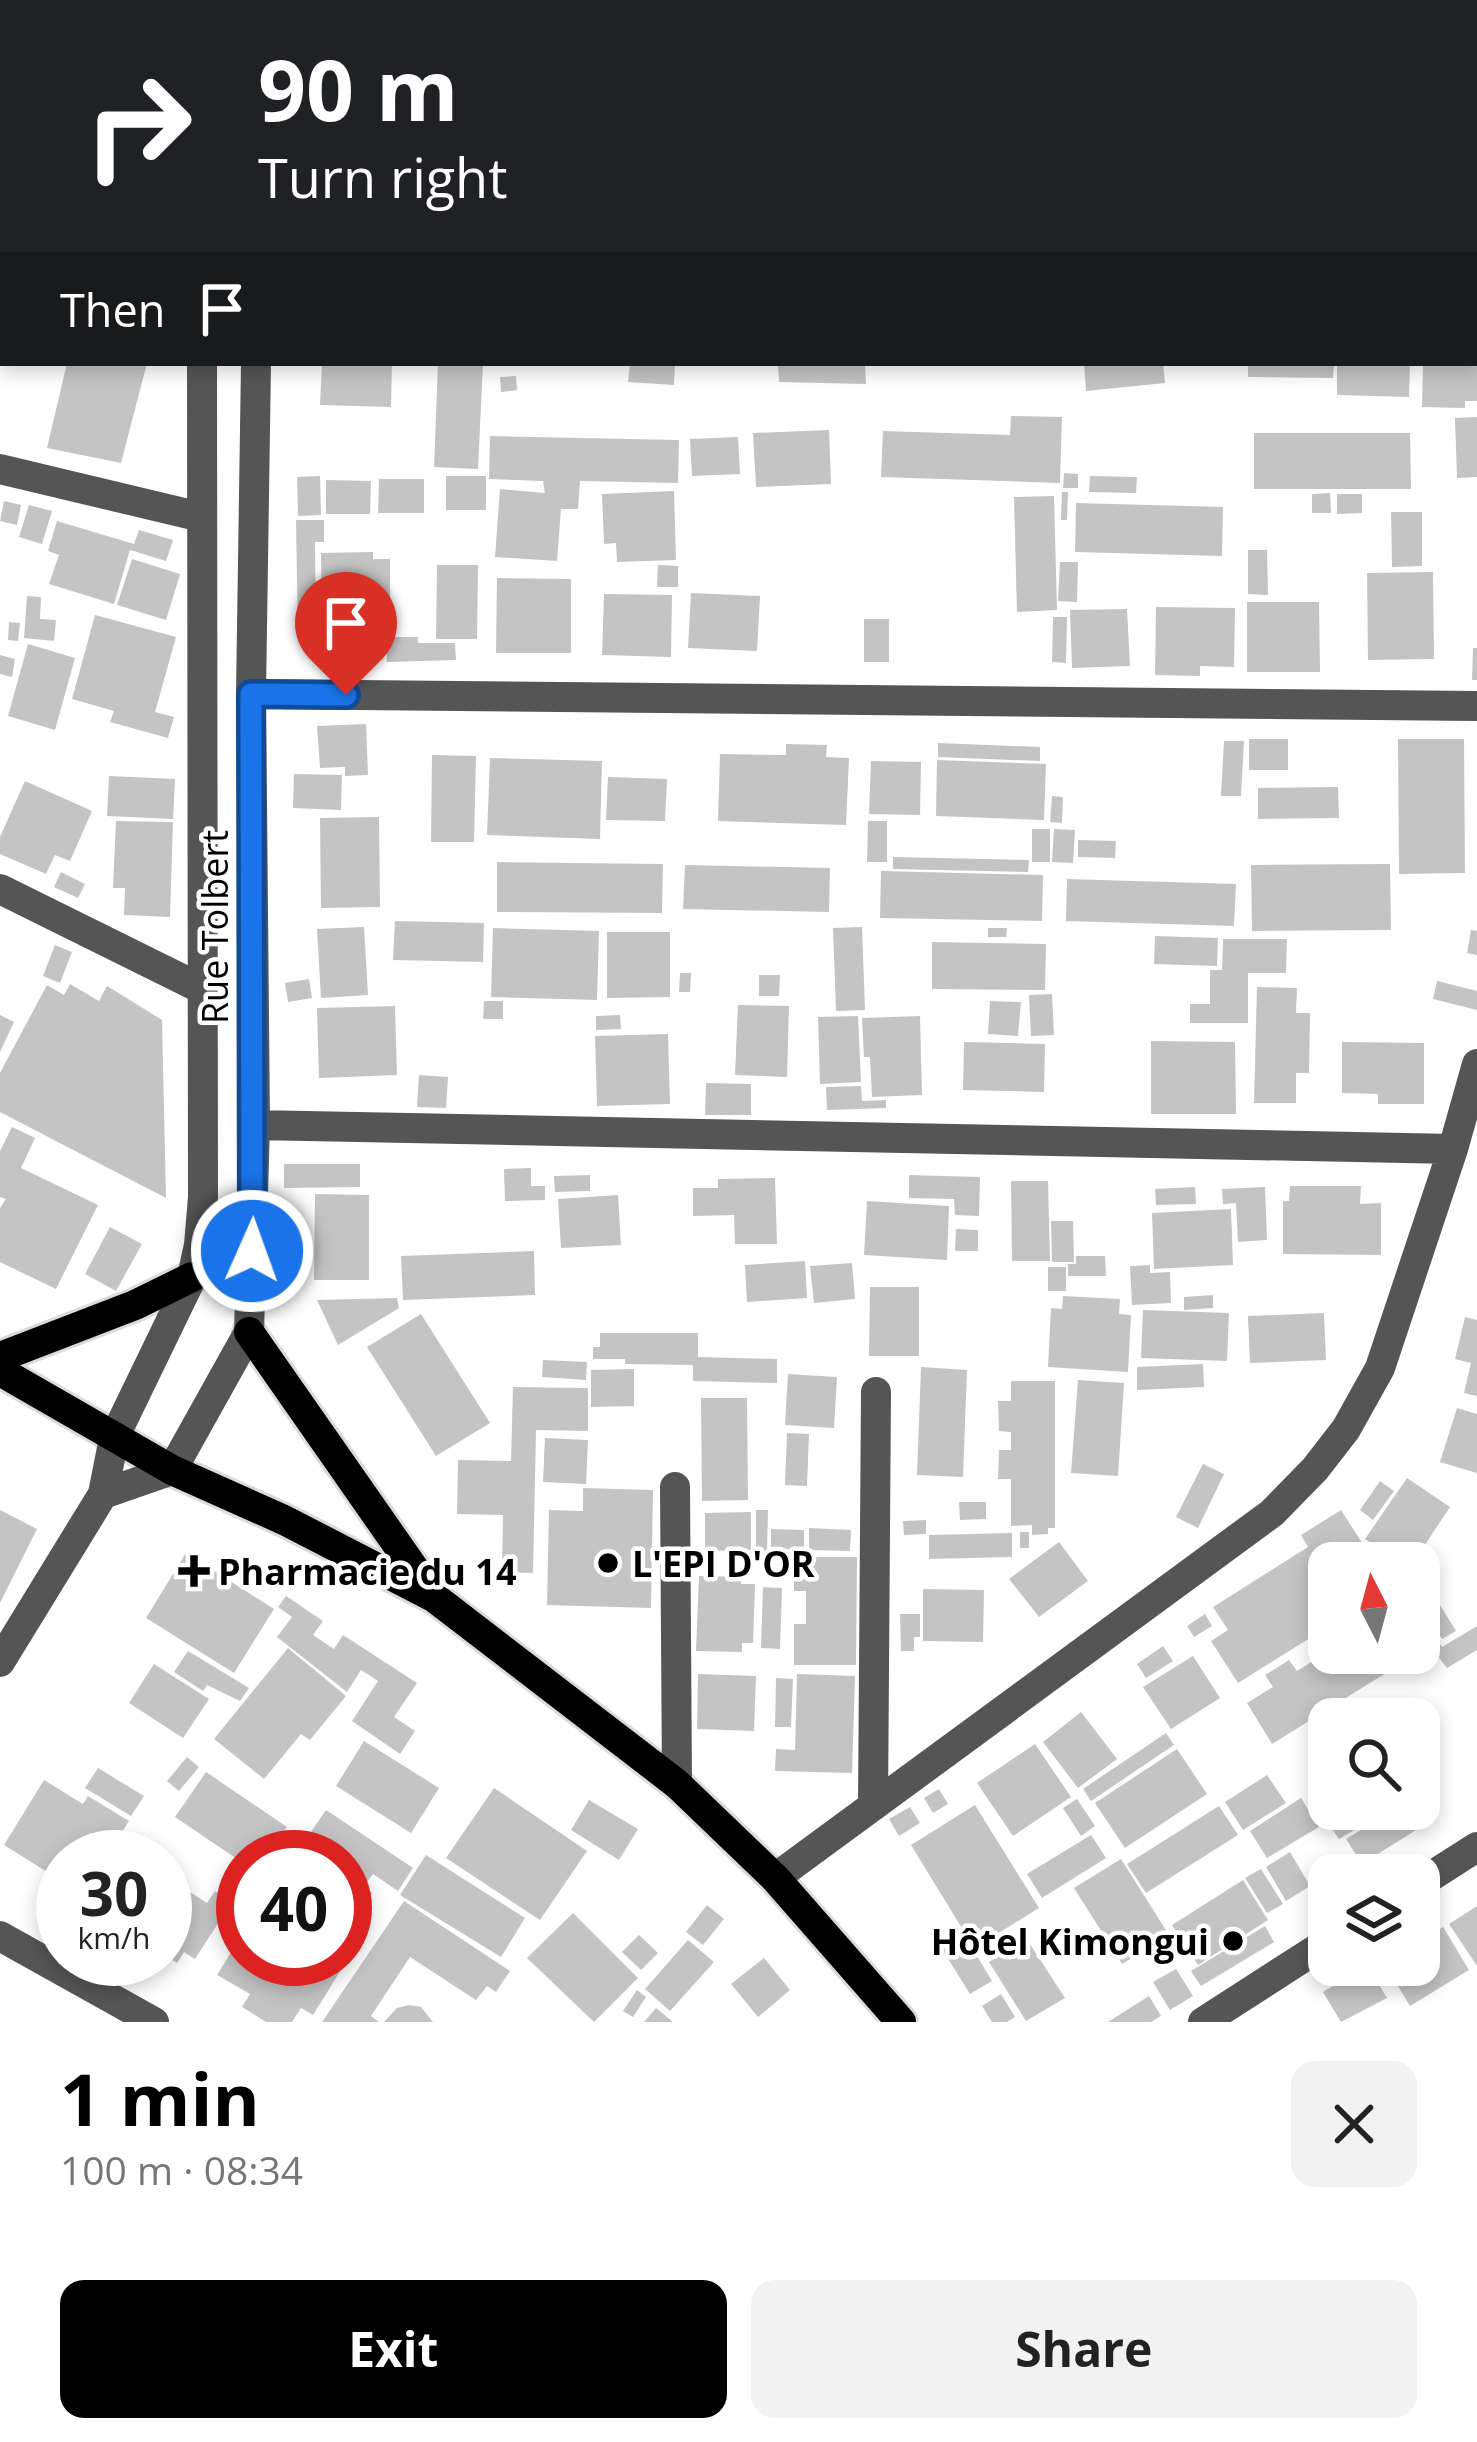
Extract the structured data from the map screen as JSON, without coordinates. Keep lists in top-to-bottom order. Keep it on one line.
{"streets":{"street":["Rue Tolbert"]},"places":{"other":["L'EPI D'OR","Hôtel Kimongui"],"health":["Pharmacie du 14"]},"north":"top","page":{"turn":["90 m","Turn right"],"then":"Then","speed":"30 km/h","limit":"40","heading":["1 min","100 m · 08:34"],"buttons":["Exit","Share"]}}
